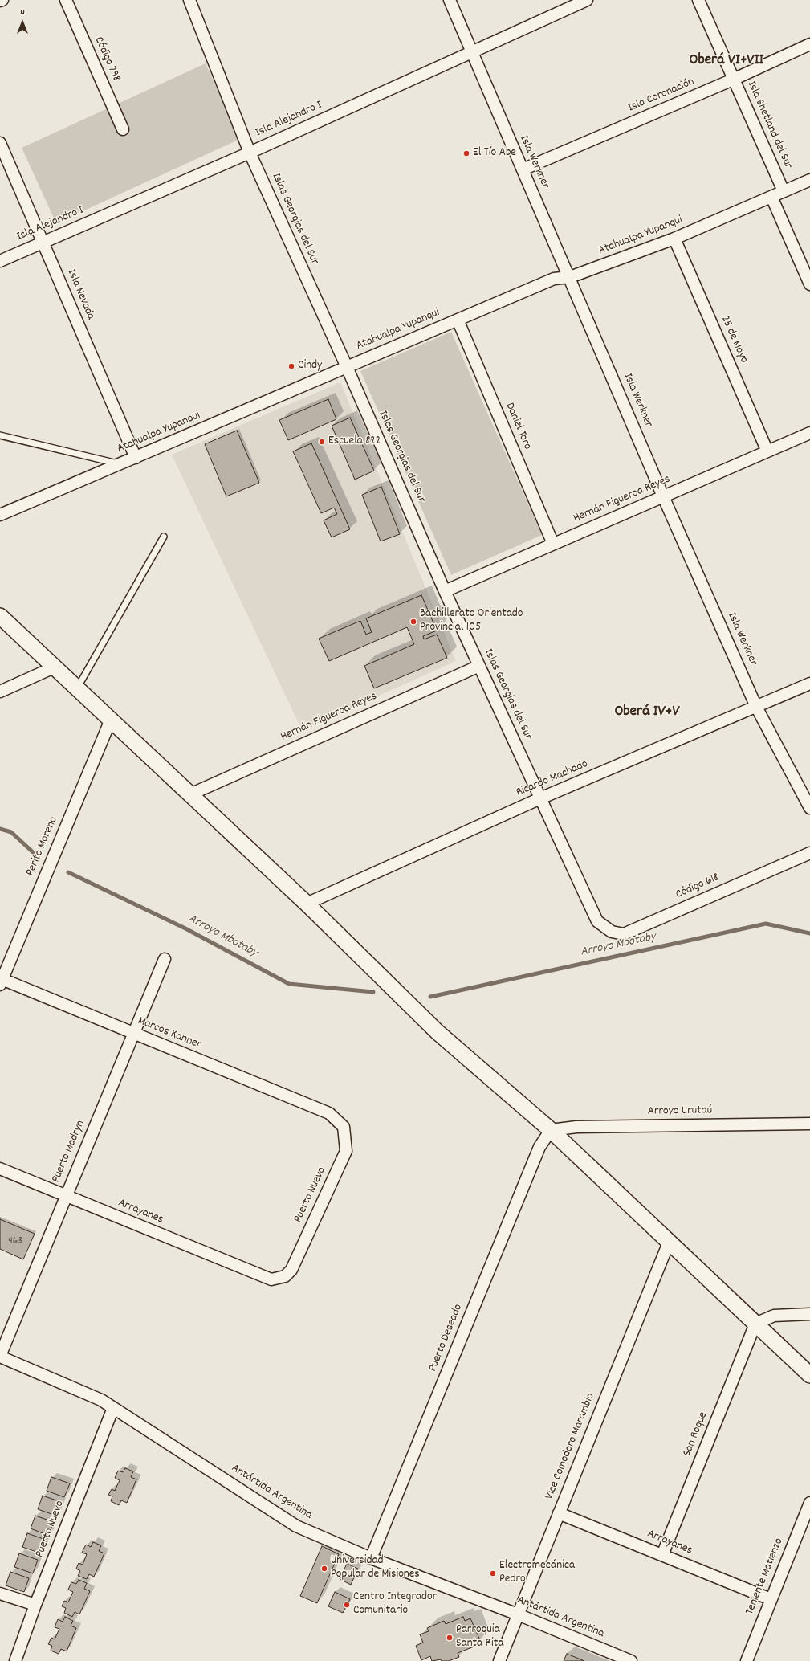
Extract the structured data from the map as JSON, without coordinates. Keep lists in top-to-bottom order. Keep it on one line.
{"streets":{"street":["Código 798","Isla Coronación","Isla Alejandro I","Isla Shetland del Sur","Isla Werkner","Islas Georgias del Sur","Atahualpa Yupanqui","Isla Nevada","25 de Mayo","Daniel Toro","Hernán Figueroa Reyes","Ricardo Machado","Perito Moreno","Código 618","Marcos Kanner","Arroyo Urutaú","Puerto Madryn","Puerto Nuevo","Arrayanes","Puerto Deseado","San Roque","Vice Comodoro Marambio","Antártida Argentina","Teniente Matienzo"]},"crossings":[["Isla Coronación","Isla Shetland del Sur"],["Isla Coronación","Isla Werkner"],["Isla Alejandro I","Isla Werkner"],["Isla Alejandro I","Islas Georgias del Sur"],["Isla Alejandro I","Isla Nevada"],["Isla Shetland del Sur","Atahualpa Yupanqui"],["Isla Werkner","Atahualpa Yupanqui"],["Isla Werkner","Hernán Figueroa Reyes"],["Isla Werkner","Ricardo Machado"],["Islas Georgias del Sur","Atahualpa Yupanqui"],["Islas Georgias del Sur","Hernán Figueroa Reyes"],["Islas Georgias del Sur","Ricardo Machado"],["Islas Georgias del Sur","Código 618"],["Atahualpa Yupanqui","Isla Nevada"],["Atahualpa Yupanqui","25 de Mayo"],["Atahualpa Yupanqui","Daniel Toro"],["25 de Mayo","Hernán Figueroa Reyes"],["Daniel Toro","Hernán Figueroa Reyes"],["Perito Moreno","Marcos Kanner"],["Marcos Kanner","Puerto Madryn"],["Marcos Kanner","Puerto Nuevo"],["Arroyo Urutaú","Puerto Deseado"],["Puerto Madryn","Arrayanes"],["Puerto Madryn","Antártida Argentina"],["Puerto Nuevo","Arrayanes"],["Puerto Nuevo","Antártida Argentina"],["Arrayanes","San Roque"],["Arrayanes","Vice Comodoro Marambio"],["Arrayanes","Teniente Matienzo"],["Puerto Deseado","Antártida Argentina"],["Vice Comodoro Marambio","Antártida Argentina"]],"districts":["Oberá VI+VII","Oberá IV+V"],"water":["Arroyo Mbotaby"],"places":["El Tío Abe","Cindy","Escuela 822","Bachillerato Orientado Provincial 105","Universidad Popular de Misiones","Electromecánica Pedro","Centro Integrador Comunitario","Parroquia Santa Rita"],"house_numbers":["463"],"north":"top"}
